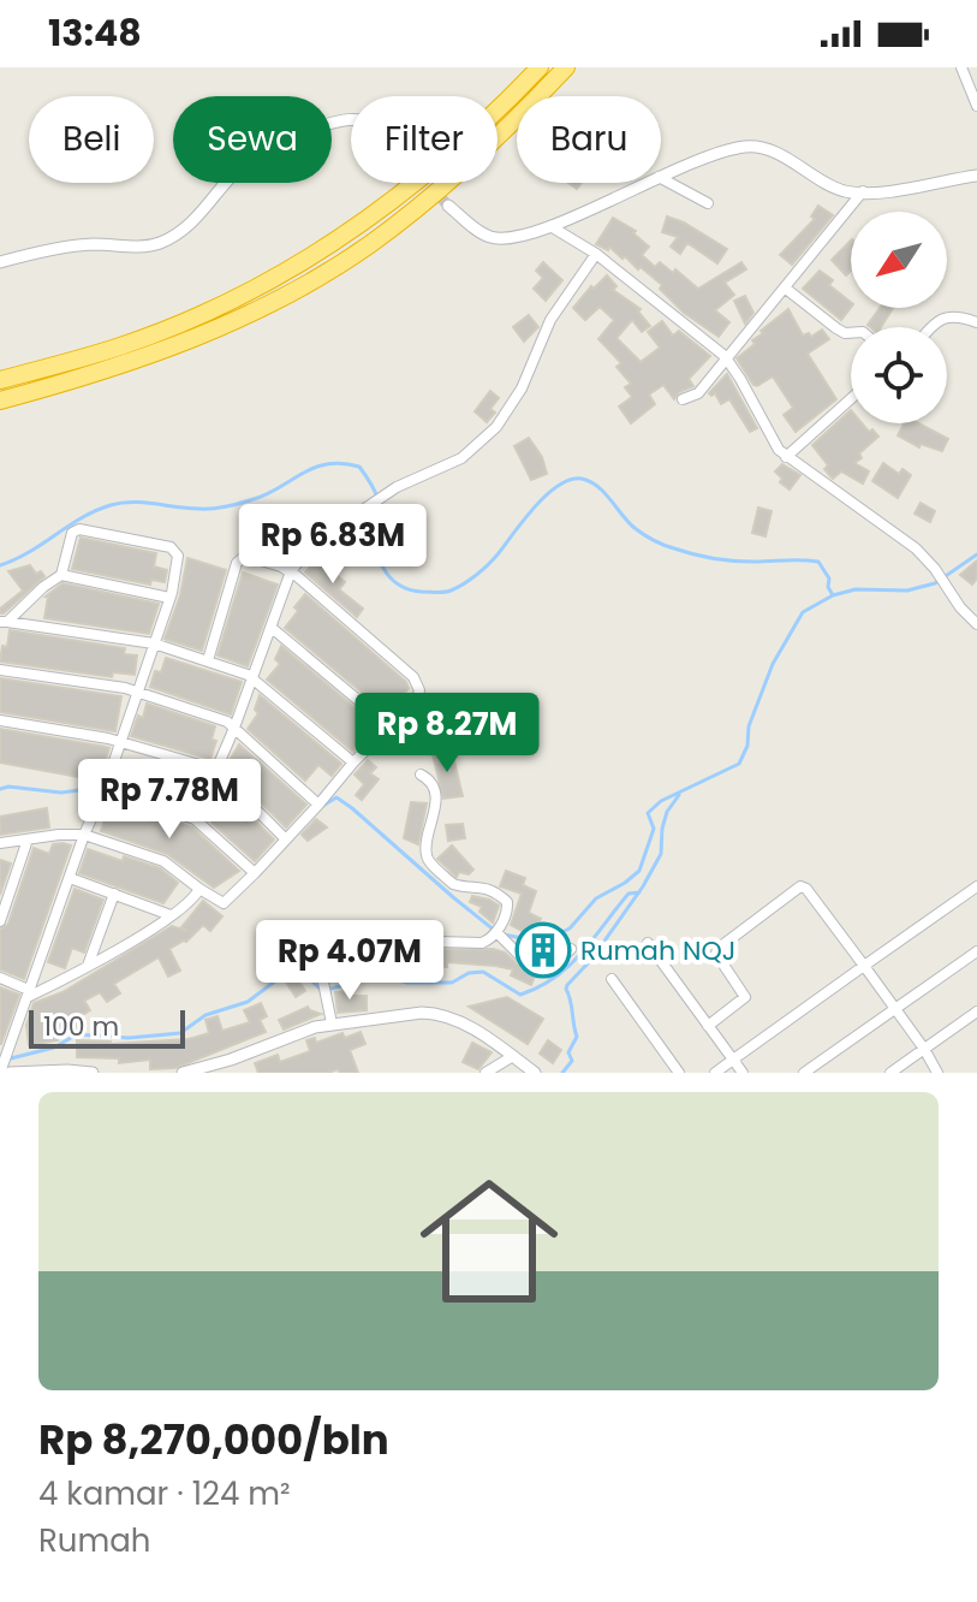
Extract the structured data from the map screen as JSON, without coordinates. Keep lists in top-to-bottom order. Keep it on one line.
{"places":{"building":["Rumah NQJ"]},"scale_bar":"100 m","north":"bottom left","page":{"status":"13:48","chip":["Beli","Sewa","Filter","Baru"],"price":["Rp 6.83M","Rp 8.27M","Rp 7.78M","Rp 4.07M"],"scale":"100 m","list":[{"name":"Rp 8,270,000/bln","note":"4 kamar · 124 m² · Rumah"}]}}
